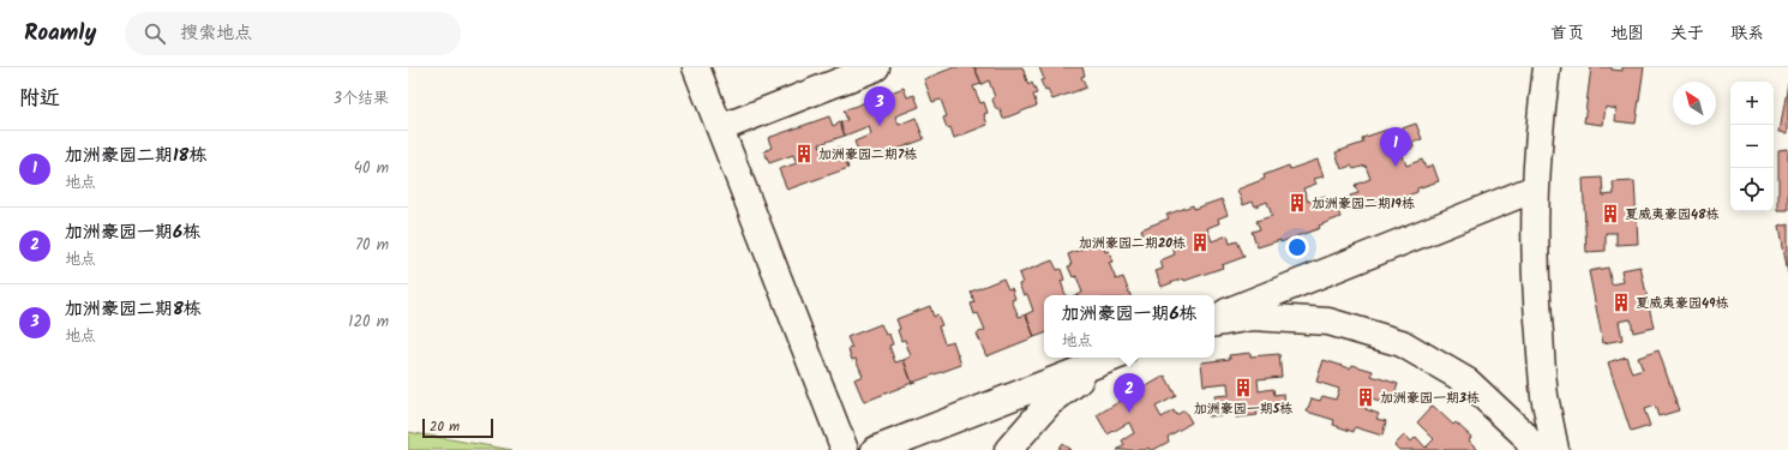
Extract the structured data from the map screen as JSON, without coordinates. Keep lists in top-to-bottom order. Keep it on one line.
{"places":{"building":["加洲豪园二期7栋","加洲豪园二期19栋","夏威夷豪园48栋","加洲豪园二期20栋","夏威夷豪园49栋","加洲豪园一期5栋","加洲豪园一期3栋"]},"scale_bar":"20 m","north":"top left","page":{"header":"Roamly","search":"搜索地点","nav":["首页","地图","关于","联系"],"heading":["附近","3个结果"],"map_buttons":["+","−"],"pins":["3","1","2"],"list":[{"mark":"1","name":"加洲豪园二期18栋","note":"地点","value":"40 m"},{"mark":"2","name":"加洲豪园一期6栋","note":"地点","value":"70 m"},{"mark":"3","name":"加洲豪园二期8栋","note":"地点","value":"120 m"}],"popup":["加洲豪园一期6栋","地点"],"scale":"20 m"}}
